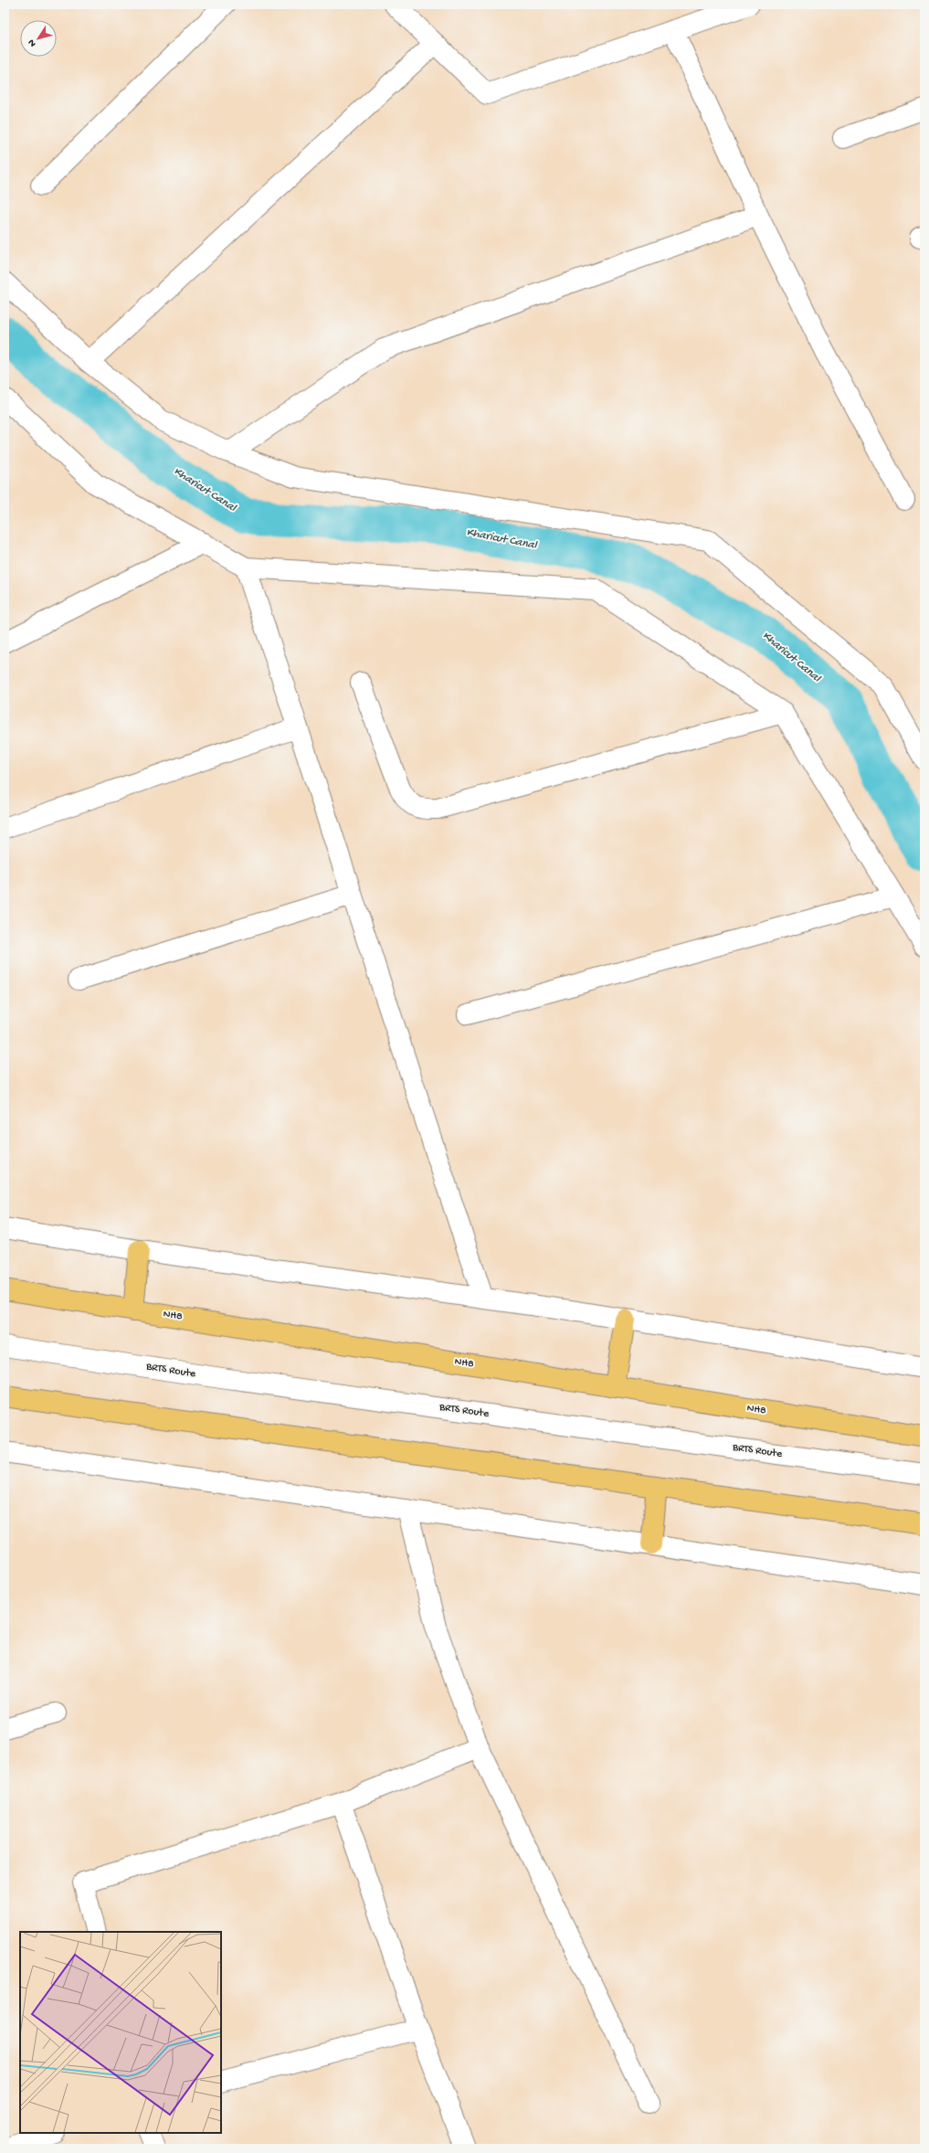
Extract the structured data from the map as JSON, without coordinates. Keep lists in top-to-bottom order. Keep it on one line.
{"streets":{"main road":["NH8"],"street":["BRTS Route"]},"water":["Kharicut Canal"],"north":"bottom left"}
